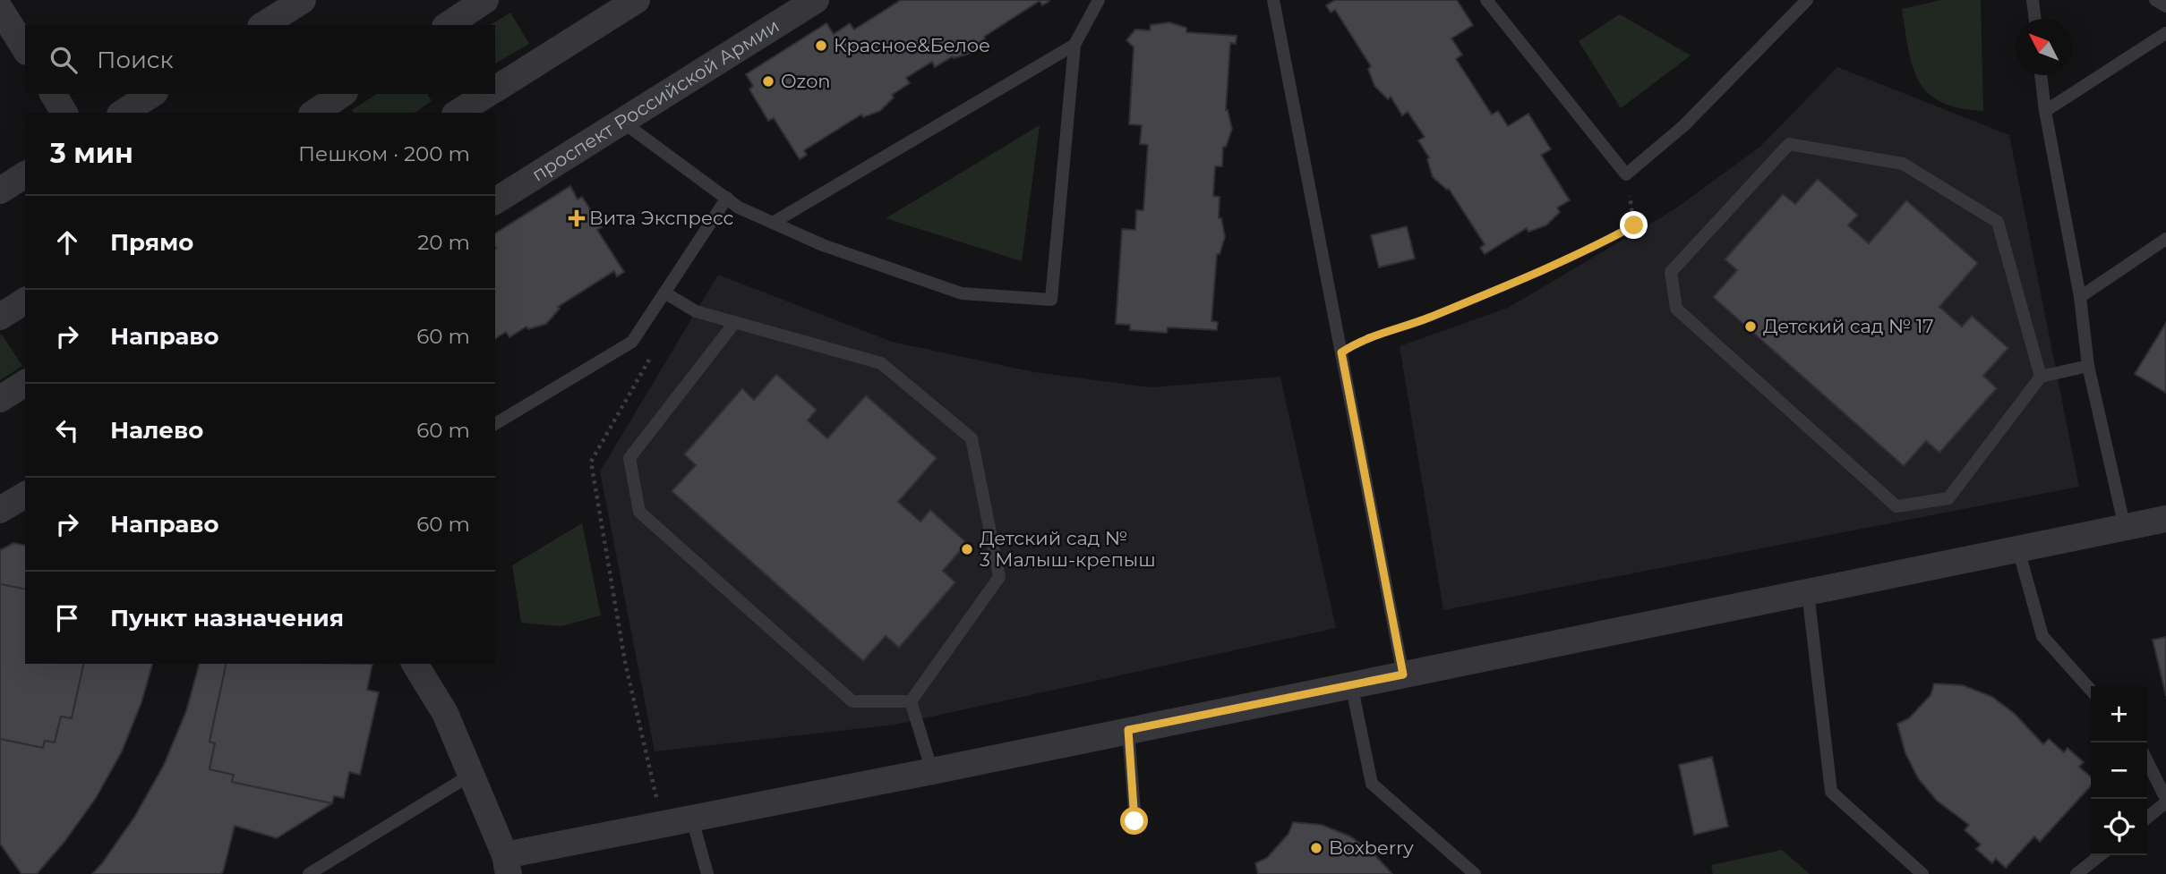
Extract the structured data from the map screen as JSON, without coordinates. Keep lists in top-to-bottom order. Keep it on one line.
{"streets":{"street":["проспект Российской Армии"]},"places":{"other":["Красное&Белое","Ozon","Детский сад № 17","Детский сад № 3 Малыш-крепыш","Boxberry"],"health":["Вита Экспресс"]},"north":"top left","page":{"search":"Поиск","heading":["3 мин","Пешком · 200 m"],"list":[["Прямо","20 m"],["Направо","60 m"],["Налево","60 m"],["Направо","60 m"],"Пункт назначения"],"map_buttons":["+","−"]}}
